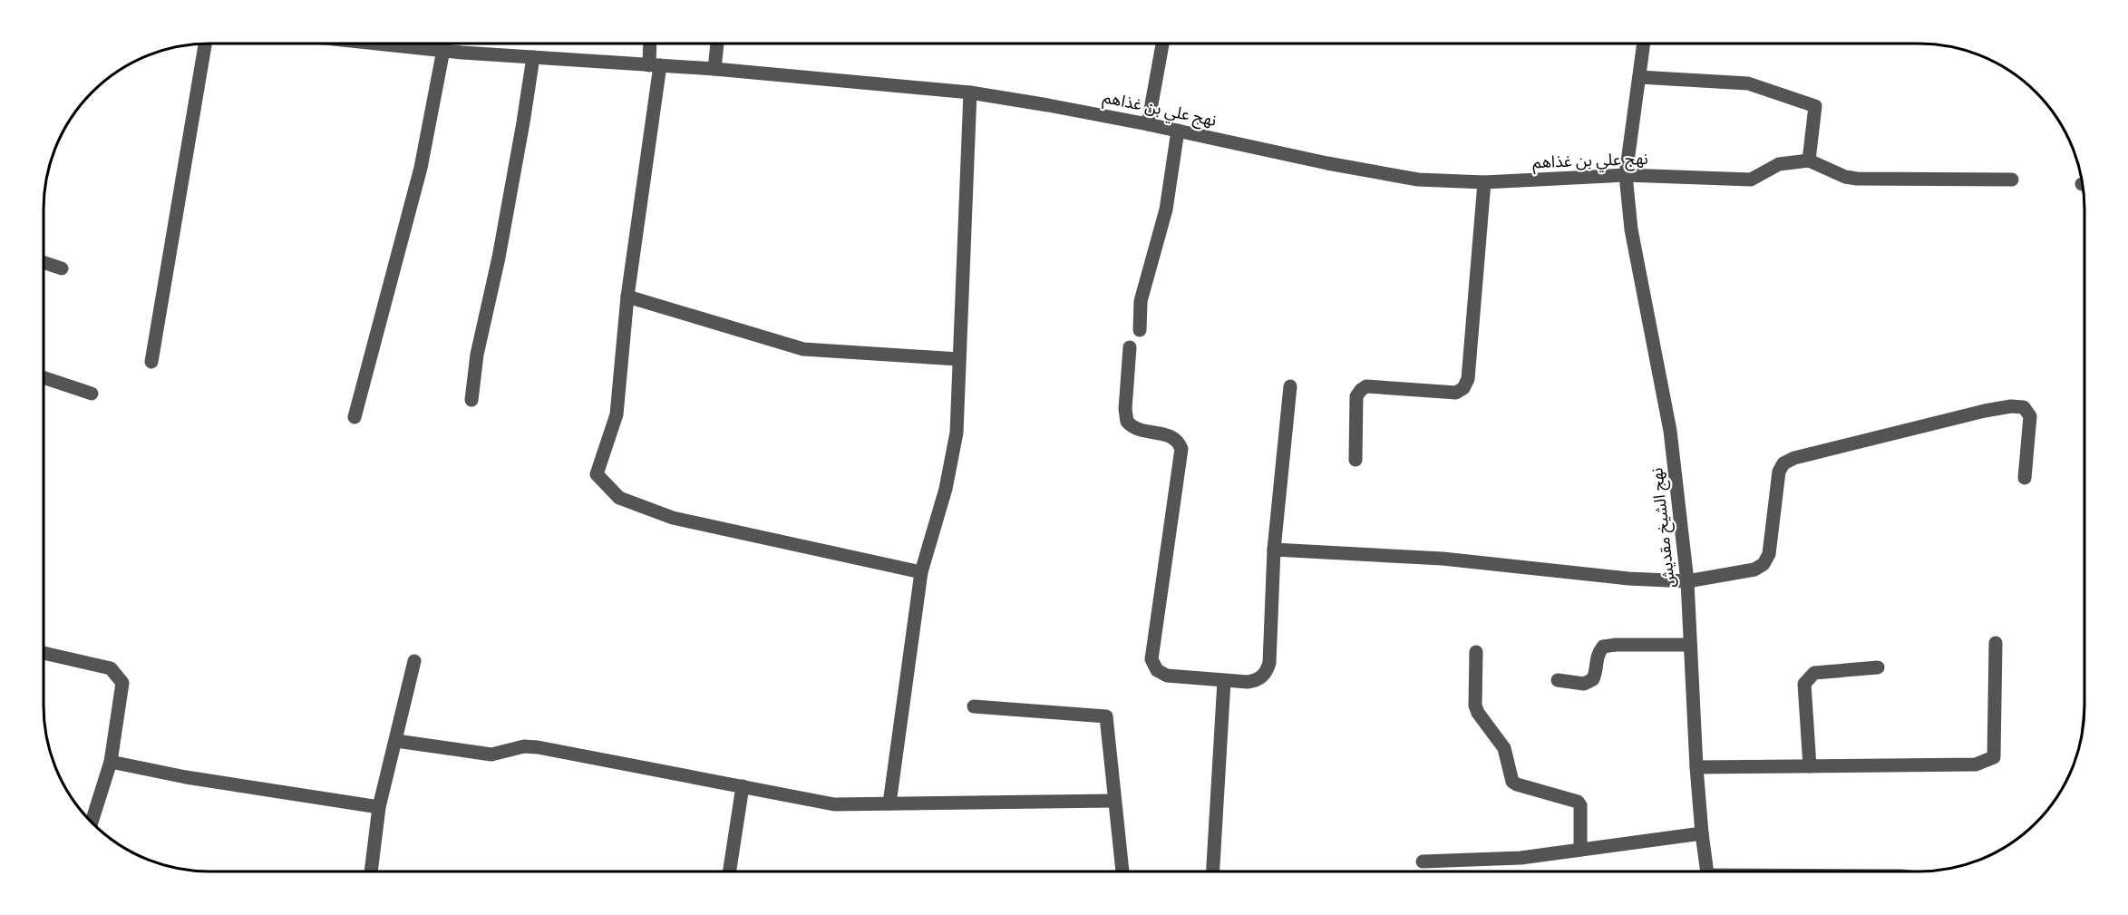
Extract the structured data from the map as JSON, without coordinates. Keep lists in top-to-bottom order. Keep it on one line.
{"streets":{"street":["نهج علي بن غذاهم","نهج الشيخ مقديش"]},"crossings":[["نهج علي بن غذاهم","نهج الشيخ مقديش"]]}
